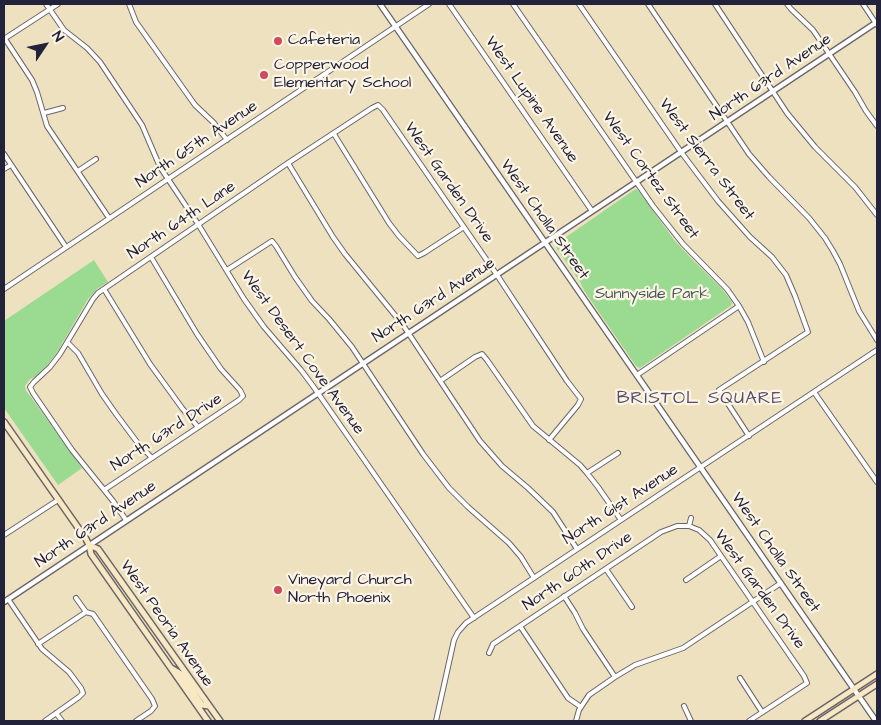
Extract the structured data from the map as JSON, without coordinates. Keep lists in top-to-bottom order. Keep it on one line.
{"streets":{"main road":["West Peoria Avenue"],"street":["North 63rd Avenue","West Lupine Avenue","North 65th Avenue","West Sierra Street","West Cortez Street","West Garden Drive","West Cholla Street","North 64th Lane","West Desert Cove Avenue","North 63rd Drive","North 61st Avenue","North 60th Drive"]},"crossings":[["North 63rd Avenue","West Lupine Avenue"],["North 63rd Avenue","West Sierra Street"],["North 63rd Avenue","West Cortez Street"],["North 63rd Avenue","West Garden Drive"],["North 63rd Avenue","West Cholla Street"],["North 63rd Avenue","West Desert Cove Avenue"],["North 63rd Avenue","West Peoria Avenue"],["North 65th Avenue","West Cholla Street"],["North 65th Avenue","West Desert Cove Avenue"],["West Sierra Street","West Cortez Street"],["West Garden Drive","North 64th Lane"],["West Garden Drive","North 60th Drive"],["West Cholla Street","North 61st Avenue"],["North 64th Lane","West Desert Cove Avenue"],["North 64th Lane","North 63rd Drive"],["West Desert Cove Avenue","North 61st Avenue"]],"districts":["BRISTOL SQUARE"],"parks":["Sunnyside Park"],"places":["Cafeteria","Copperwood Elementary School","Vineyard Church North Phoenix"],"north":"top right"}
